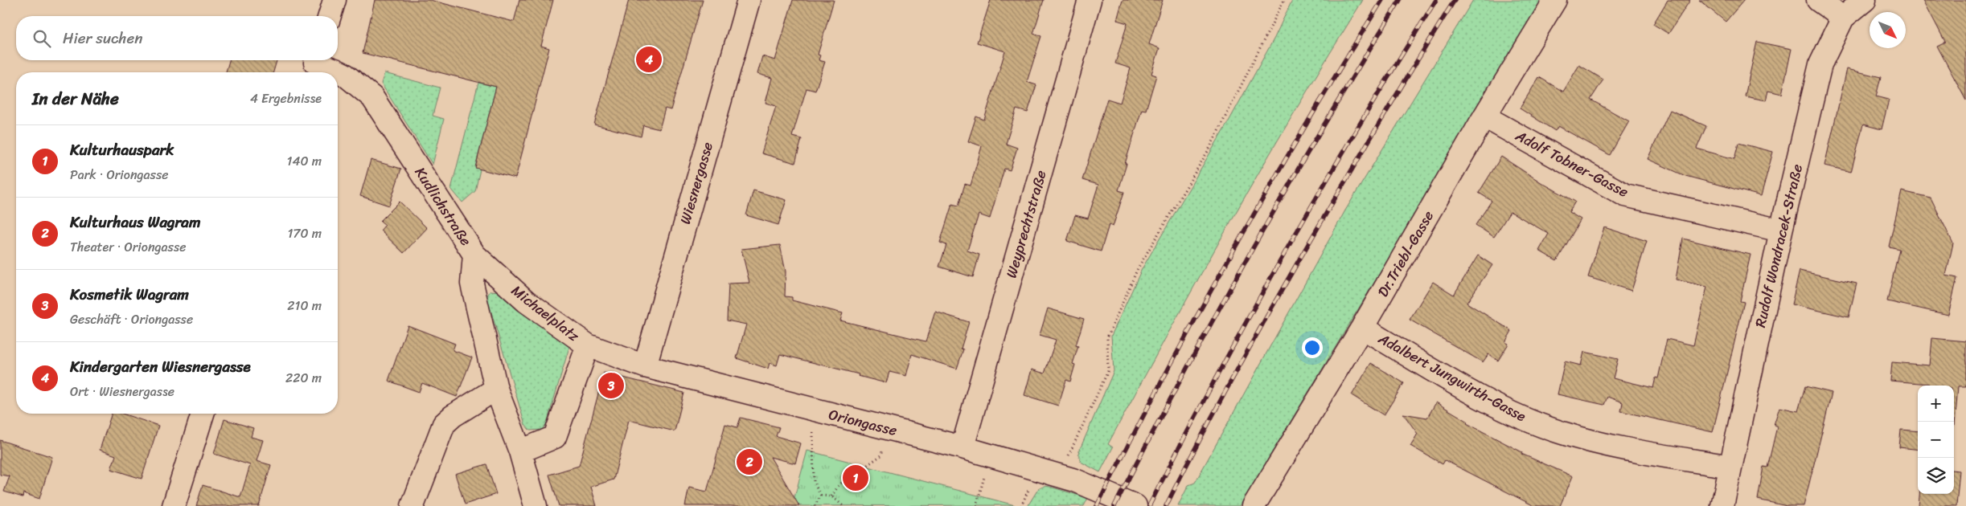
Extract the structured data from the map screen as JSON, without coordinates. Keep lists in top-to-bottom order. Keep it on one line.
{"streets":{"street":["Adolf Tobner-Gasse","Wiesnergasse","Kudlichstraße","Weyprechtstraße","Rudolf Wondracek-Straße","Dr.Triebl-Gasse","Michaelplatz","Adalbert Jungwirth-Gasse","Oriongasse"]},"crossings":[["Adolf Tobner-Gasse","Rudolf Wondracek-Straße"],["Adolf Tobner-Gasse","Dr.Triebl-Gasse"],["Wiesnergasse","Oriongasse"],["Kudlichstraße","Michaelplatz"],["Weyprechtstraße","Oriongasse"],["Rudolf Wondracek-Straße","Adalbert Jungwirth-Gasse"],["Dr.Triebl-Gasse","Adalbert Jungwirth-Gasse"],["Michaelplatz","Oriongasse"]],"north":"bottom right","page":{"search":"Hier suchen","pins":["4","3","2","1"],"heading":["In der Nähe","4 Ergebnisse"],"list":[{"mark":"1","name":"Kulturhauspark","note":"Park · Oriongasse","value":"140 m"},{"mark":"2","name":"Kulturhaus Wagram","note":"Theater · Oriongasse","value":"170 m"},{"mark":"3","name":"Kosmetik Wagram","note":"Geschäft · Oriongasse","value":"210 m"},{"mark":"4","name":"Kindergarten Wiesnergasse","note":"Ort · Wiesnergasse","value":"220 m"}],"map_buttons":["+","−"]}}
